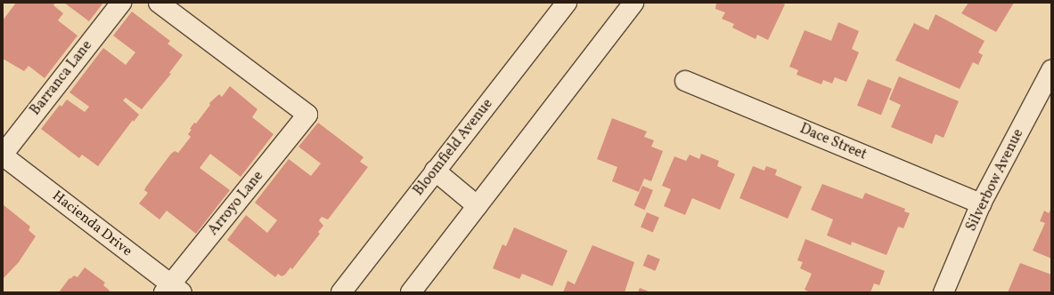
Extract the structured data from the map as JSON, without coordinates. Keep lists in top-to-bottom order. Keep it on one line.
{"streets":{"street":["Barranca Lane","Dace Street","Bloomfield Avenue","Silverbow Avenue","Arroyo Lane","Hacienda Drive"]},"crossings":[["Barranca Lane","Hacienda Drive"],["Dace Street","Silverbow Avenue"],["Arroyo Lane","Hacienda Drive"]]}
